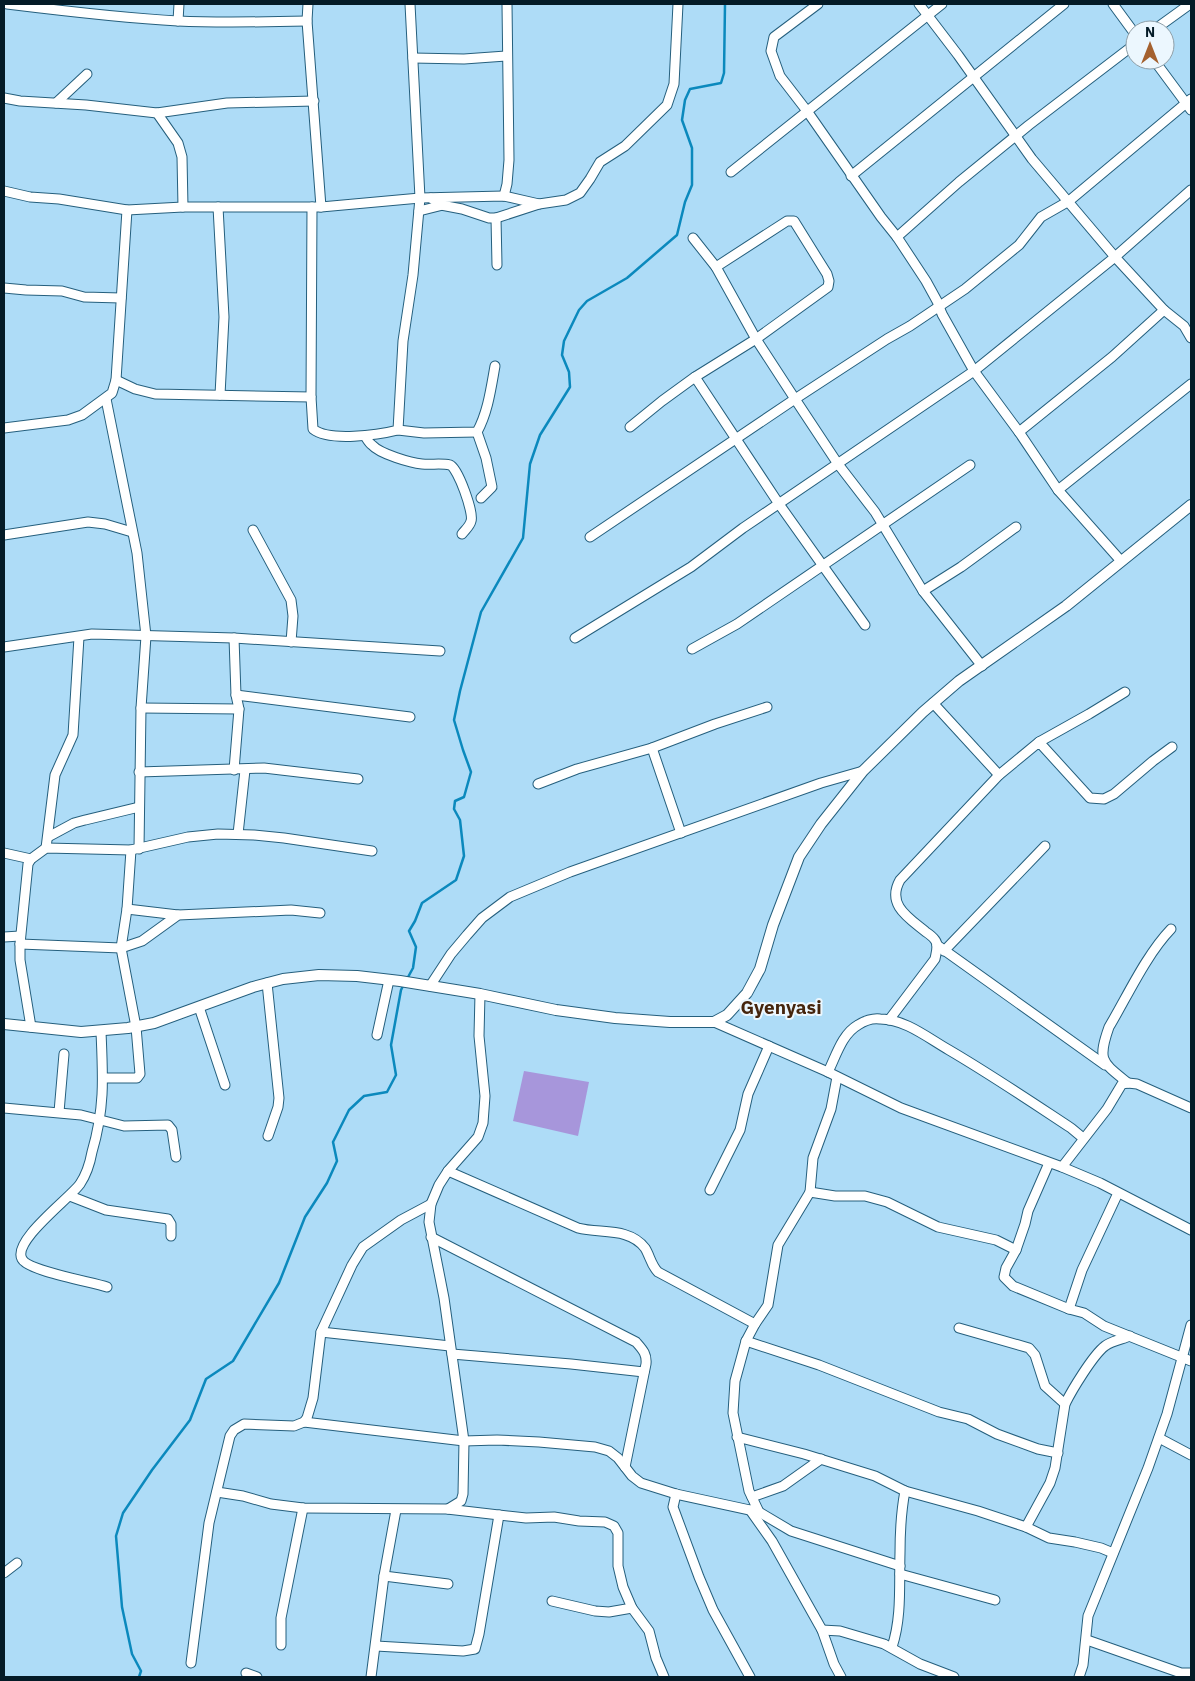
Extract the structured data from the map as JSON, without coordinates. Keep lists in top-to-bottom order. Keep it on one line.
{"districts":["Gyenyasi"],"north":"top"}
